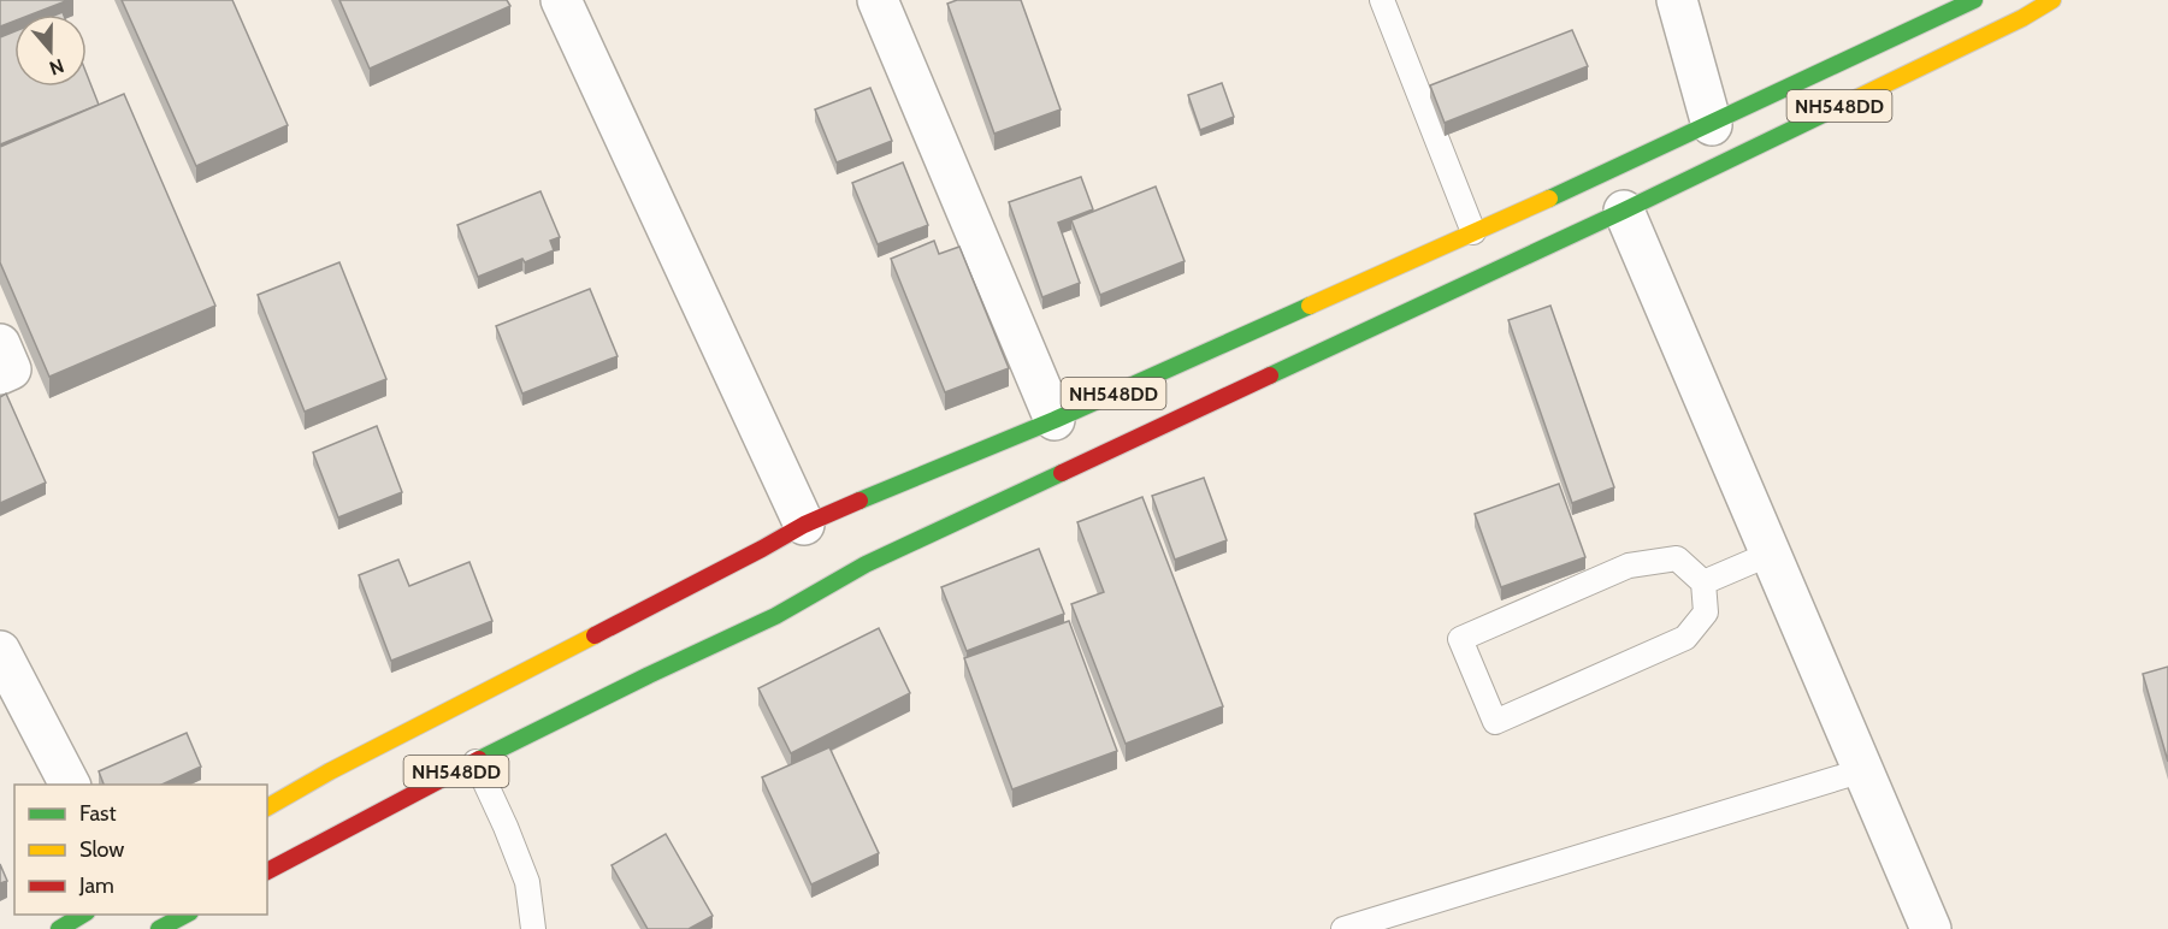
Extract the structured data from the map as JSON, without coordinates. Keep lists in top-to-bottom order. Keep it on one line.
{"streets":{"highway":["NH548DD"]},"legend":["Fast","Slow","Jam"],"north":"bottom"}
